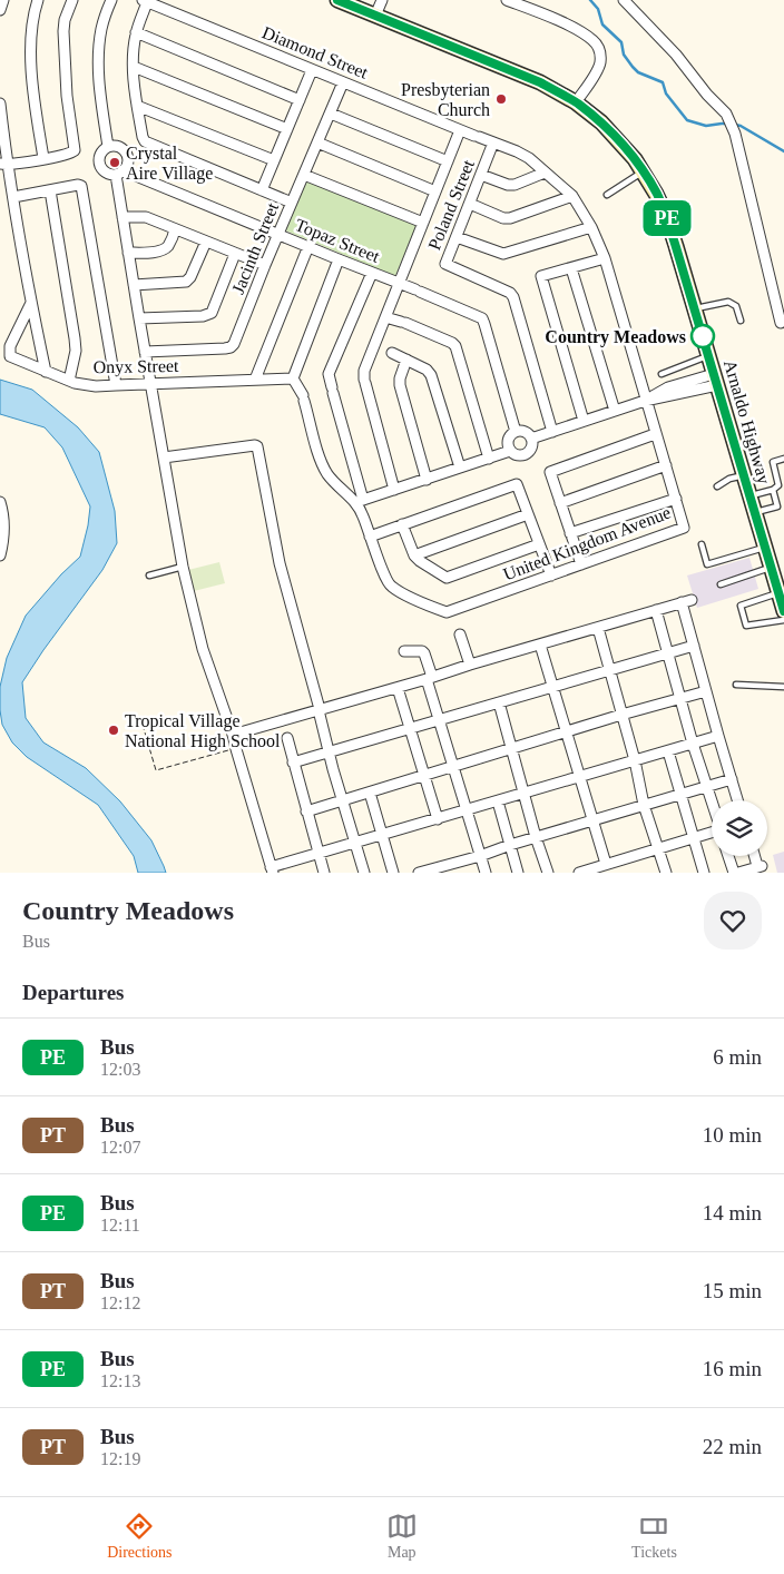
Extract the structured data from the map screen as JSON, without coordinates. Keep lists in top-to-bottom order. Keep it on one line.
{"streets":{"main road":["Arnaldo Highway"],"street":["Diamond Street","Poland Street","Topaz Street","Jacinth Street","Onyx Street","United Kingdom Avenue"]},"crossings":[["Diamond Street","Jacinth Street"],["Diamond Street","United Kingdom Avenue"],["Poland Street","United Kingdom Avenue"],["Topaz Street","Jacinth Street"]],"places":["Presbyterian Church","Crystal Aire Village","Country Meadows","Tropical Village National High School"],"lines":["bus line PE"],"page":{"on_map":"PE","heading":[["Country Meadows","Bus"],"Departures"],"list":[{"mark":"PE","name":"Bus","note":"12:03","value":"6 min"},{"mark":"PT","name":"Bus","note":"12:07","value":"10 min"},{"mark":"PE","name":"Bus","note":"12:11","value":"14 min"},{"mark":"PT","name":"Bus","note":"12:12","value":"15 min"},{"mark":"PE","name":"Bus","note":"12:13","value":"16 min"},{"mark":"PT","name":"Bus","note":"12:19","value":"22 min"}],"tabs":["Directions","Map","Tickets"]}}
